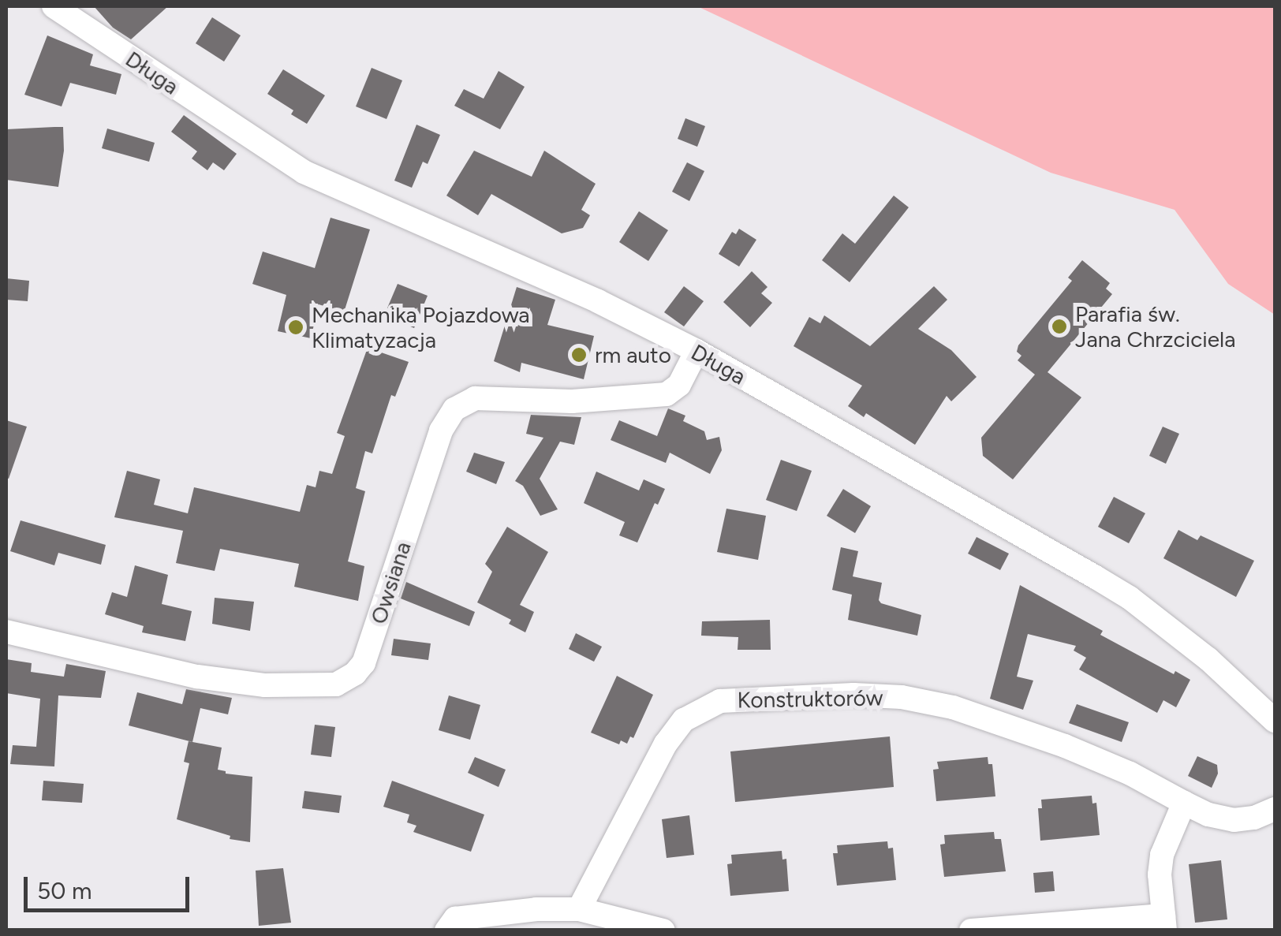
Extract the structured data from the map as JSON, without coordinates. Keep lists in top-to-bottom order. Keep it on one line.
{"streets":{"street":["Długa","Owsiana","Konstruktorów"]},"crossings":[["Długa","Owsiana"]],"places":["Parafia św. Jana Chrzciciela","Mechanika Pojazdowa Klimatyzacja","rm auto"],"scale_bar":"50 m"}
